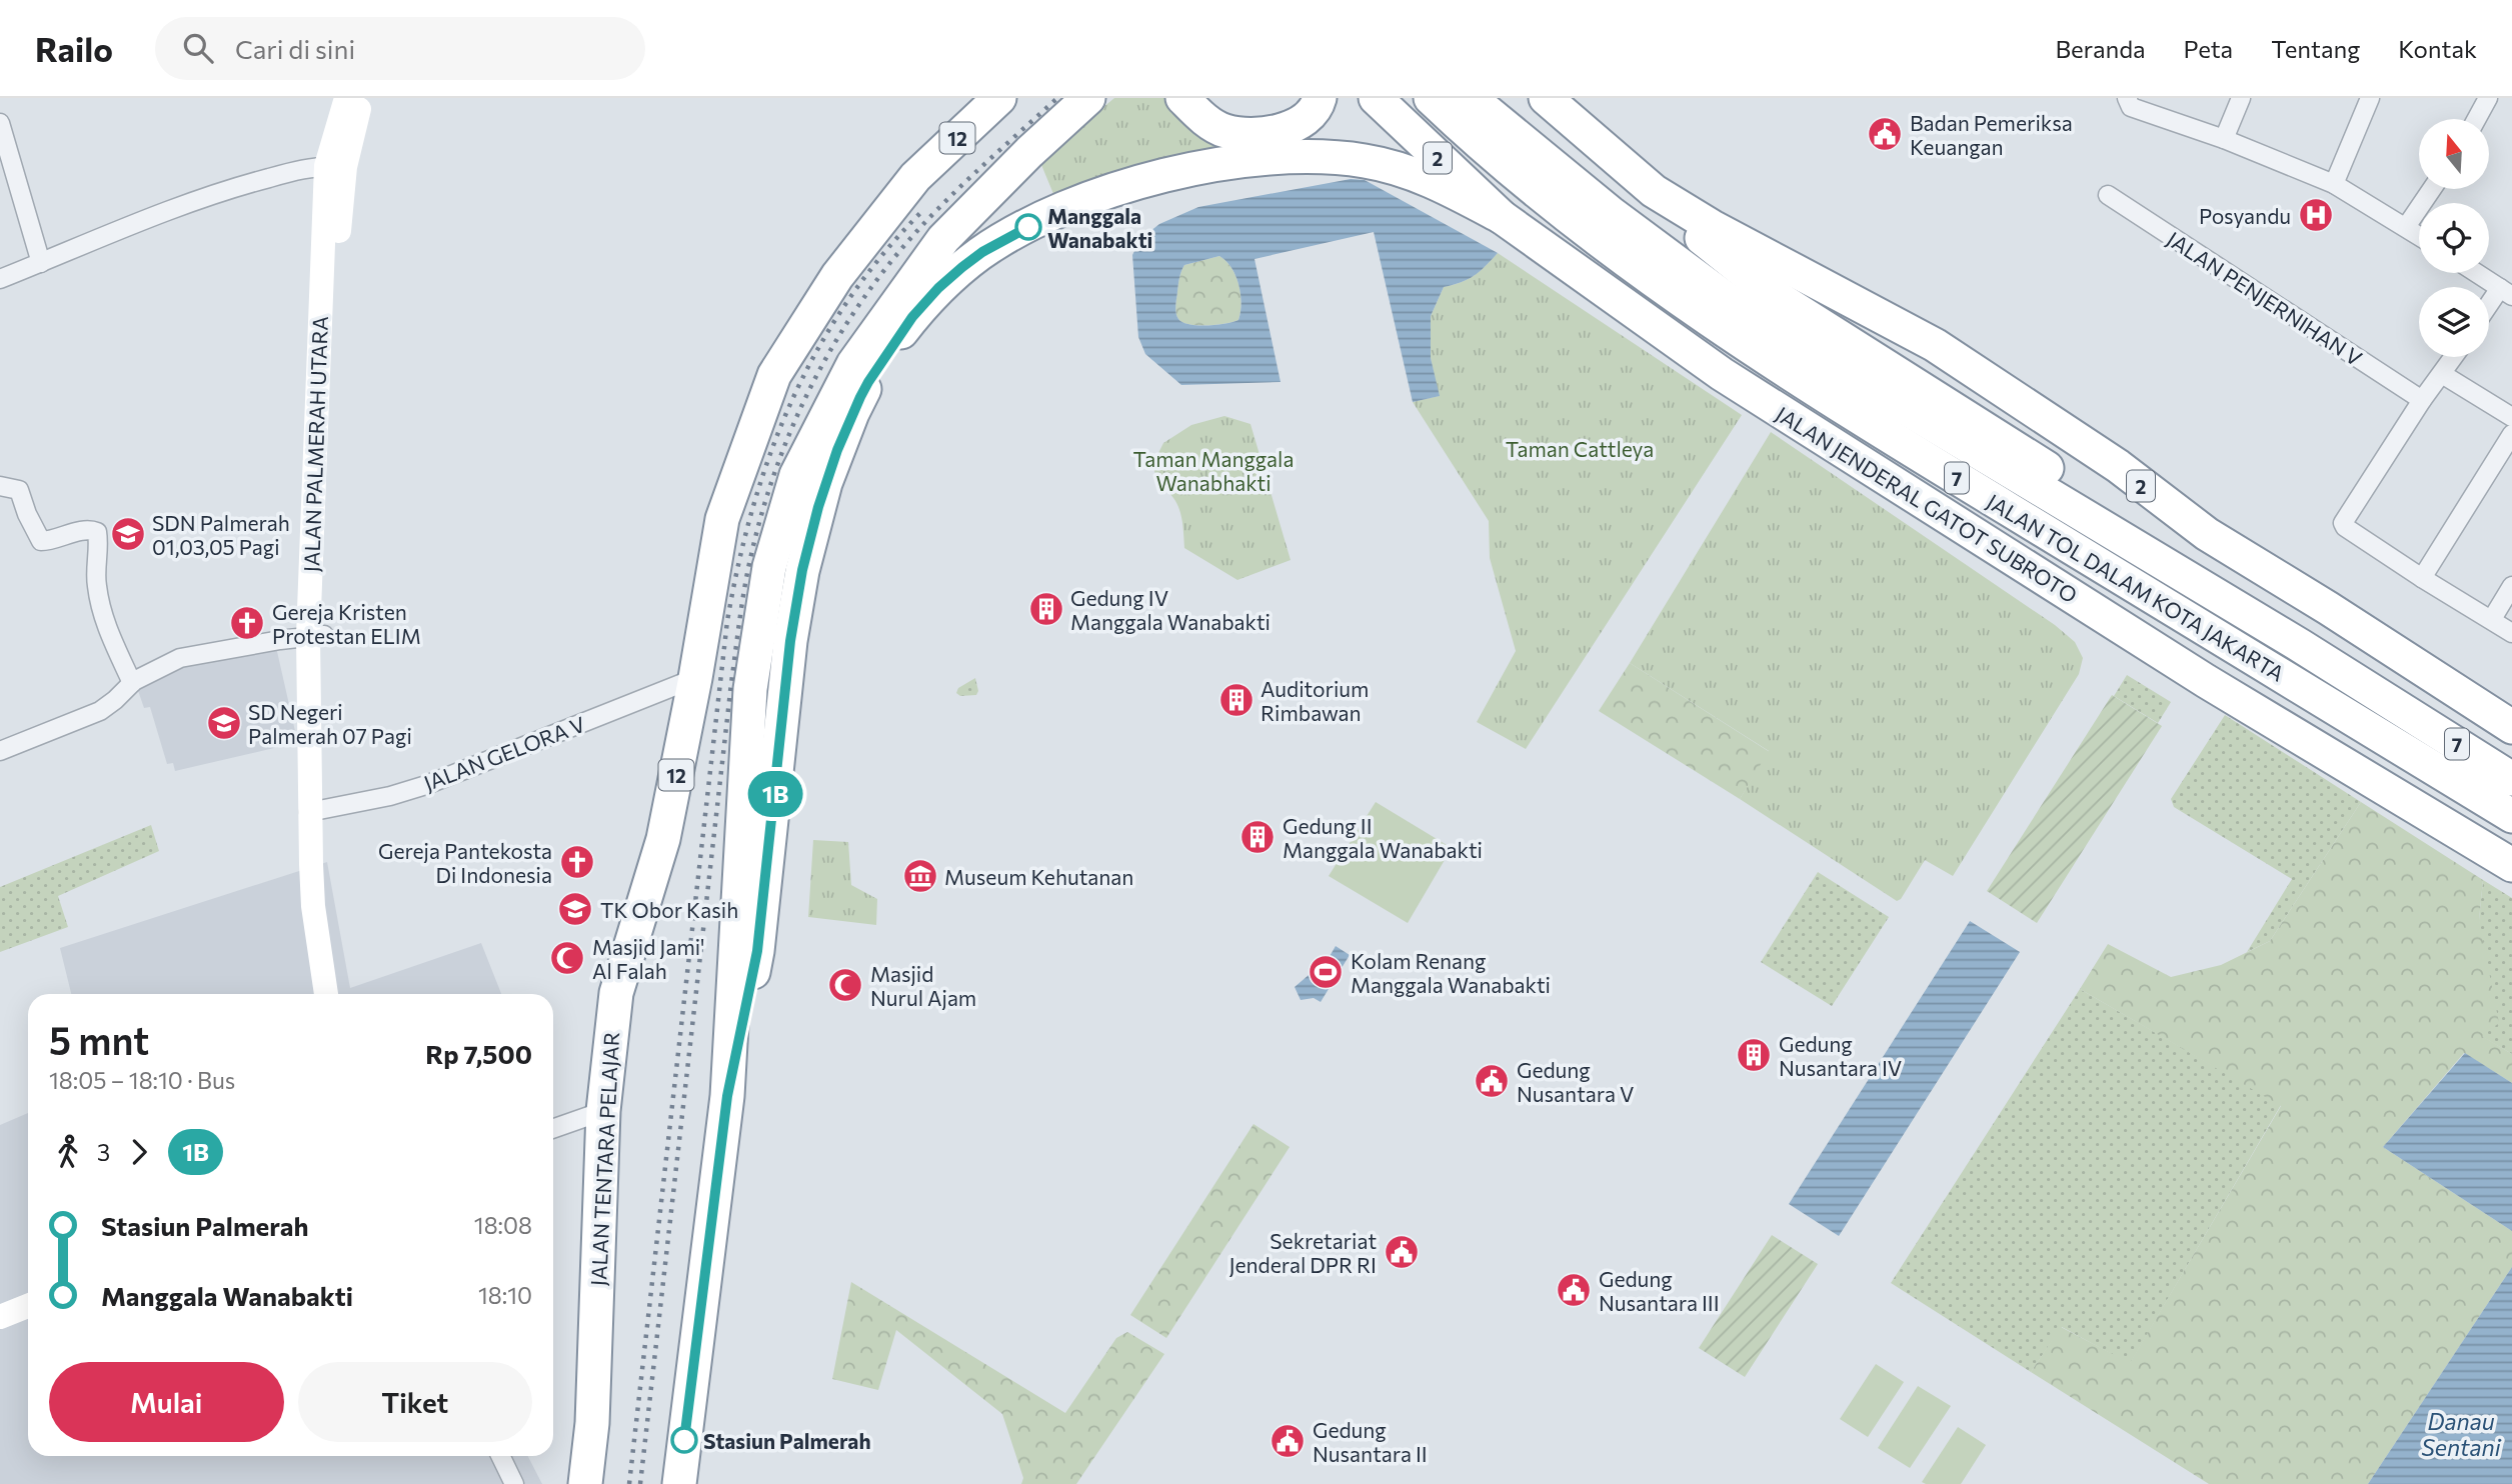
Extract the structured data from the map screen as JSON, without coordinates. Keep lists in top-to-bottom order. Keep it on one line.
{"streets":{"highway":["12","2","7","JALAN JENDERAL GATOT SUBROTO","JALAN TOL DALAM KOTA JAKARTA","JALAN TENTARA PELAJAR"],"main road":["JALAN PALMERAH UTARA"],"street":["JALAN PENJERNIHAN V","JALAN GELORA V"]},"crossings":[["JALAN PALMERAH UTARA","JALAN GELORA V"],["JALAN GELORA V","JALAN TENTARA PELAJAR"]],"water":["Danau Sentani"],"parks":["Taman Cattleya","Taman Manggala Wanabhakti"],"places":{"public building":["Badan Pemeriksa Keuangan","Gedung Nusantara V","Sekretariat Jenderal DPR RI","Gedung Nusantara III","Gedung Nusantara II"],"hospital":["Posyandu"],"other":["Manggala Wanabakti","Stasiun Palmerah"],"school or university":["SDN Palmerah 01,03,05 Pagi","SD Negeri Palmerah 07 Pagi","TK Obor Kasih"],"building":["Gedung IV Manggala Wanabakti","Auditorium Rimbawan","Gedung II Manggala Wanabakti","Gedung Nusantara IV"],"church":["Gereja Kristen Protestan ELIM","Gereja Pantekosta Di Indonesia"],"museum":["Museum Kehutanan"],"mosque":["Masjid Jami' Al Falah","Masjid Nurul Ajam"],"sports":["Kolam Renang Manggala Wanabakti"]},"lines":["bus line 1B"],"north":"top","page":{"header":"Railo","search":"Cari di sini","nav":["Beranda","Peta","Tentang","Kontak"],"on_map":"1B","heading":["5 mnt","18:05 – 18:10 · Bus","Rp 7,500"],"legs":["3","1B"],"list":[{"name":"Stasiun Palmerah","value":"18:08"},{"name":"Manggala Wanabakti","value":"18:10"}],"buttons":["Mulai","Tiket"]}}
